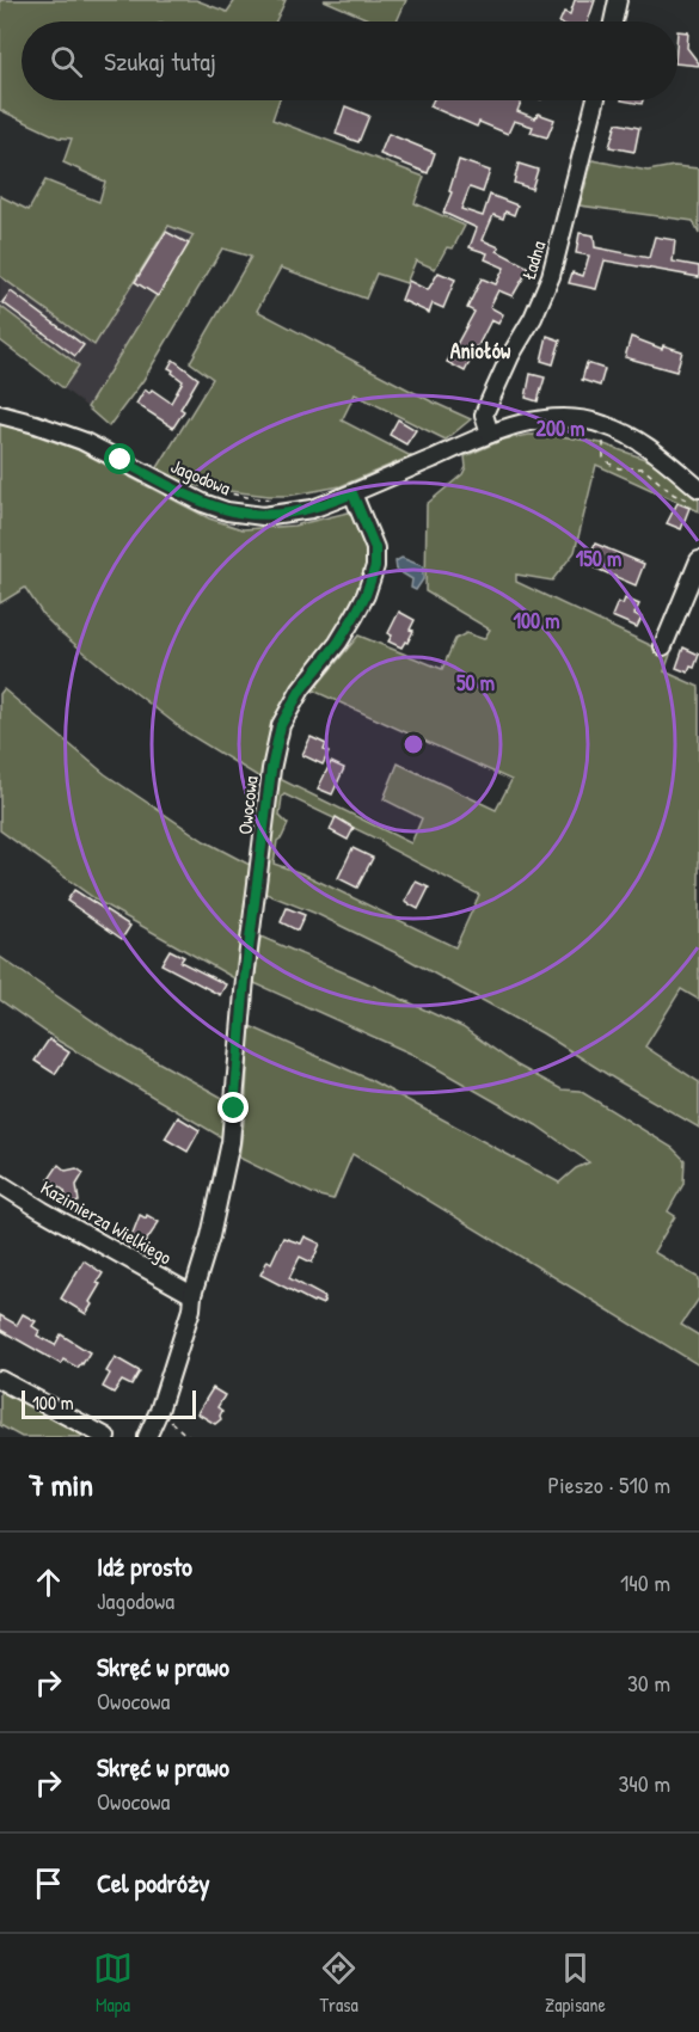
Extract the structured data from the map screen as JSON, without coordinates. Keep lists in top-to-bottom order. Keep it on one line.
{"streets":{"street":["Ładna","Jagodowa","Owocowa","Kazimierza Wielkiego"]},"crossings":[["Jagodowa","Owocowa"],["Owocowa","Kazimierza Wielkiego"]],"districts":["Aniołów"],"scale_bar":"100 m","page":{"search":"Szukaj tutaj","scale":"100 m","heading":["7 min","Pieszo · 510 m"],"list":[["Idź prosto","Jagodowa","140 m"],["Skręć w prawo","Owocowa","30 m"],["Skręć w prawo","Owocowa","340 m"],"Cel podróży"],"nav":["Mapa","Trasa","Zapisane"]},"rings":["200 m","150 m","100 m","50 m"]}
